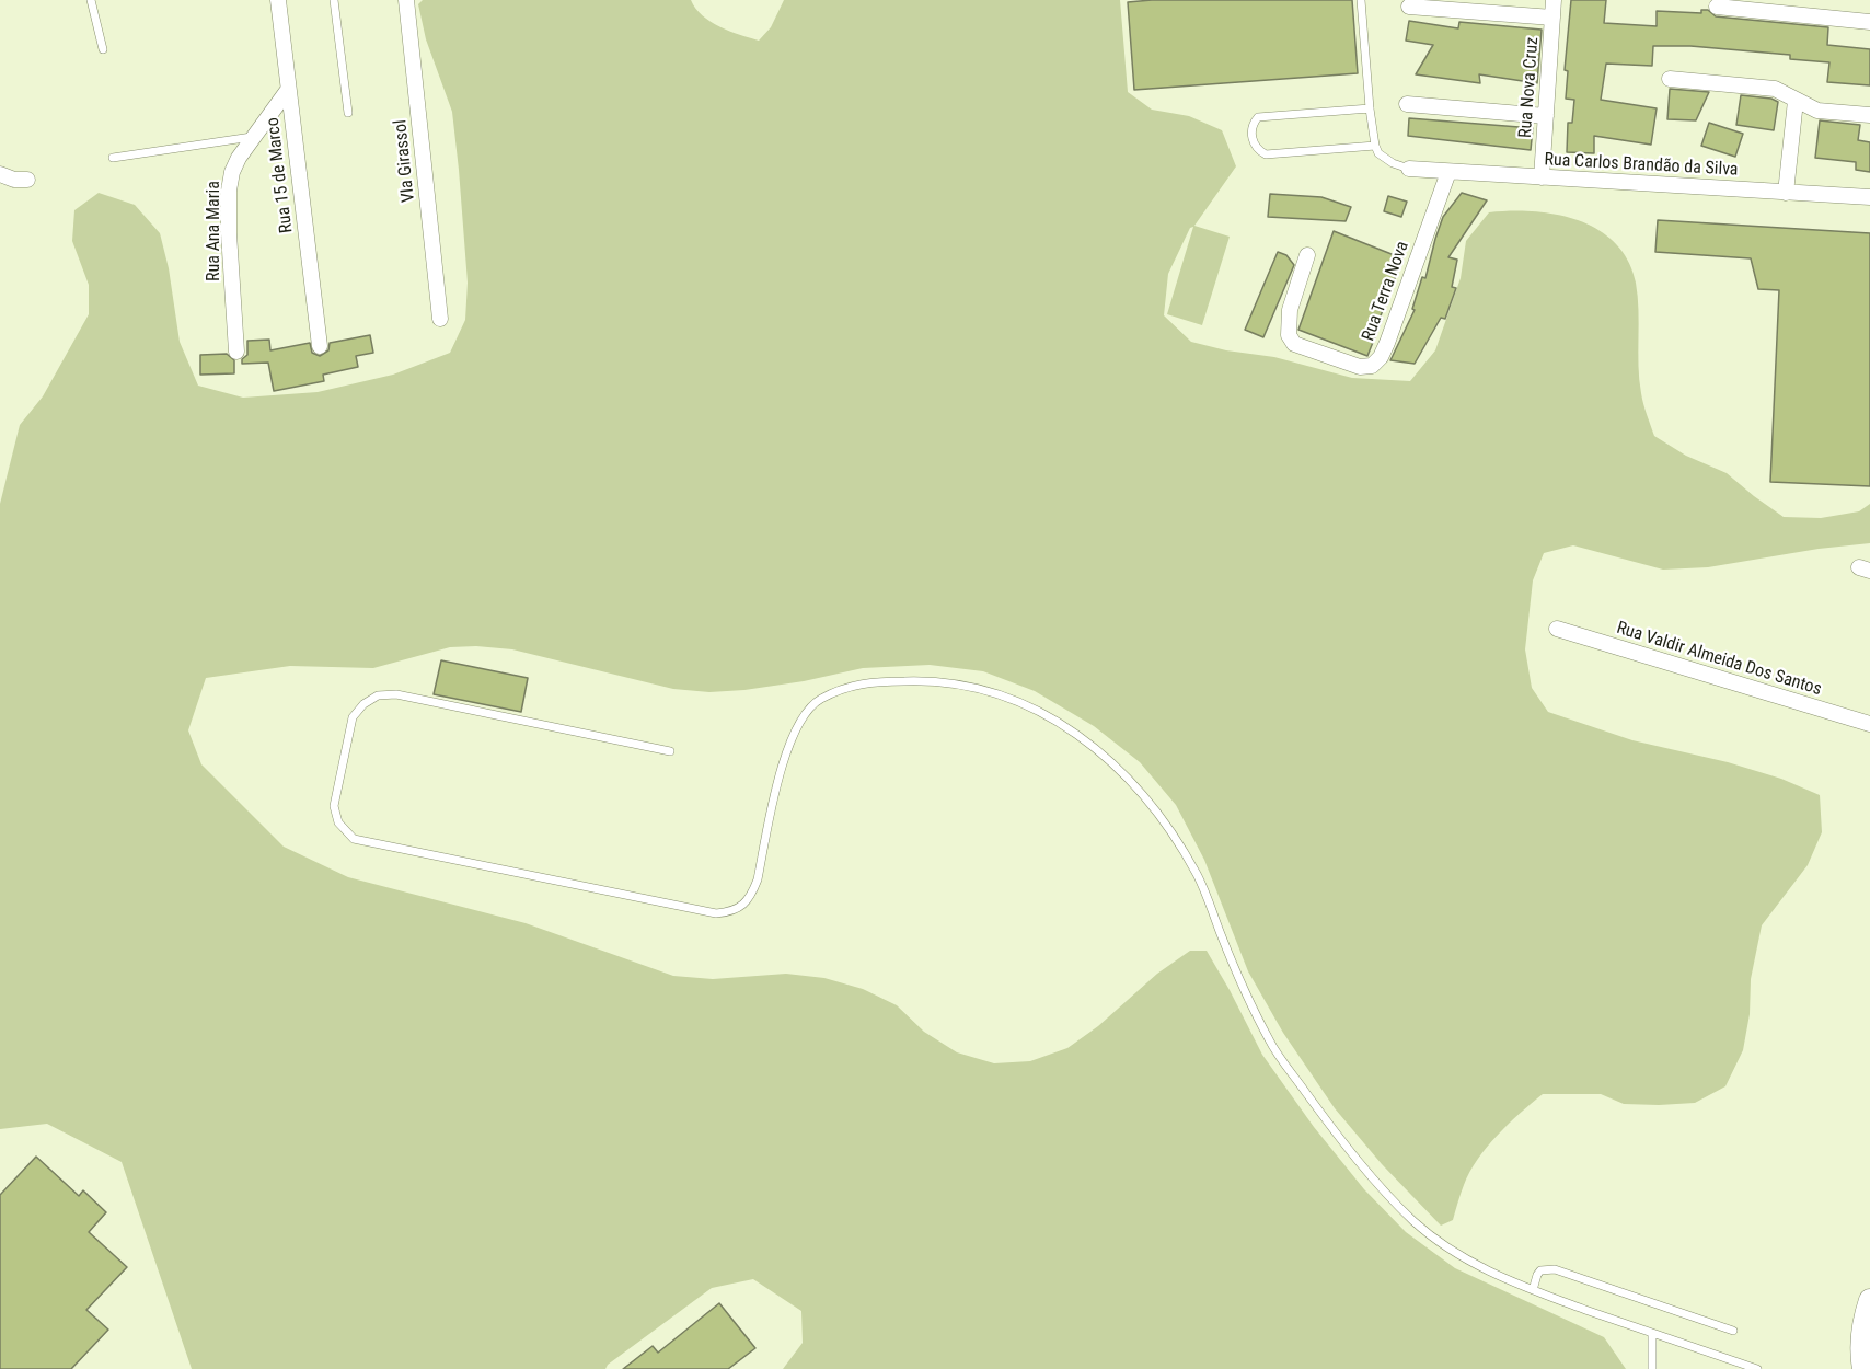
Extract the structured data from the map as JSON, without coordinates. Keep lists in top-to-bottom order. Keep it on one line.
{"streets":{"street":["Rua Nova Cruz","VIa Girassol","Rua Carlos Brandão da Silva","Rua 15 de Marco","Rua Ana Maria","Rua Terra Nova","Rua Valdir Almeida Dos Santos"]},"crossings":[["Rua Nova Cruz","Rua Carlos Brandão da Silva"],["Rua Carlos Brandão da Silva","Rua Terra Nova"],["Rua 15 de Marco","Rua Ana Maria"]]}
